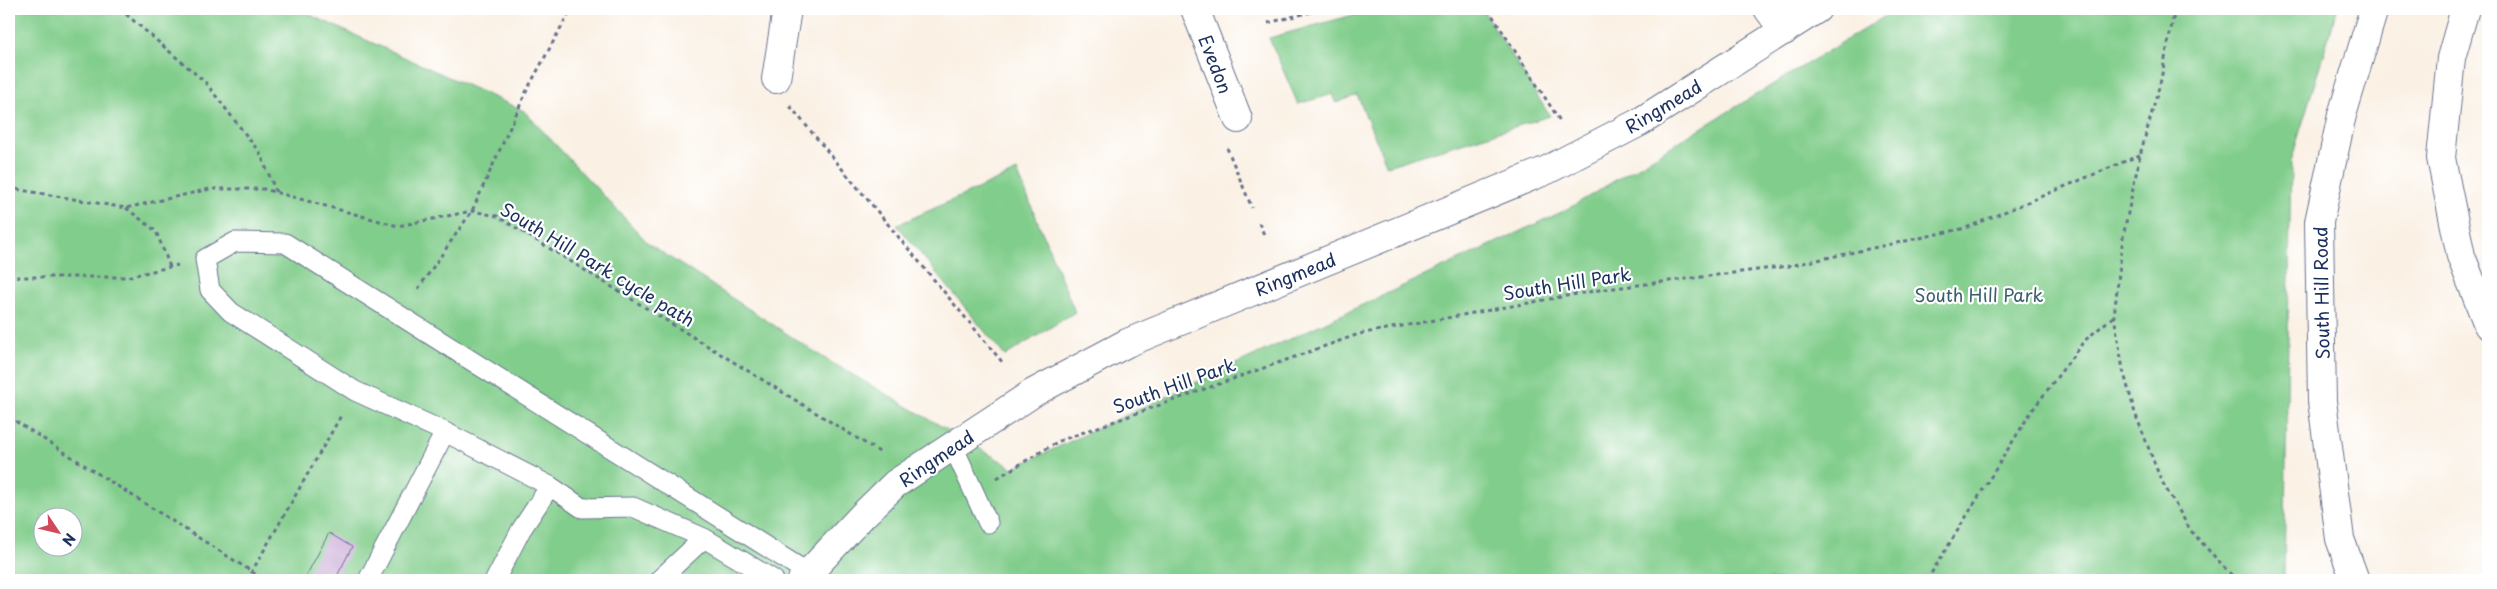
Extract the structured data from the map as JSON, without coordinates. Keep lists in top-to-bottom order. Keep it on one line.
{"streets":{"street":["Evedon","Ringmead","South Hill Road"],"path":["South Hill Park cycle path","South Hill Park"]},"parks":["South Hill Park"],"north":"bottom right"}
